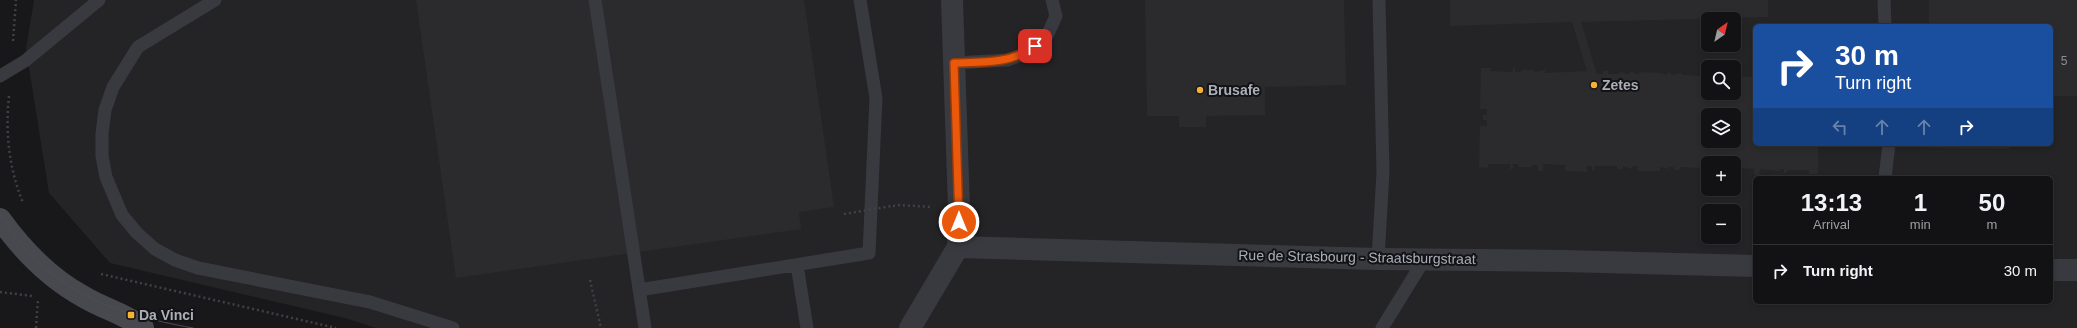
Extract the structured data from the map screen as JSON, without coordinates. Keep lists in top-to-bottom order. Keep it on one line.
{"streets":{"street":["Rue de Strasbourg - Straatsburgstraat"]},"places":{"other":["Zetes","Brusafe"],"transit":["Da Vinci"]},"house_numbers":["5"],"north":"top right","page":{"map_buttons":["+","−"],"turn":["30 m","Turn right"],"eta":["13:13","Arrival","1","min","50","m"],"list":[{"name":"Turn right","value":"30 m"}]}}
